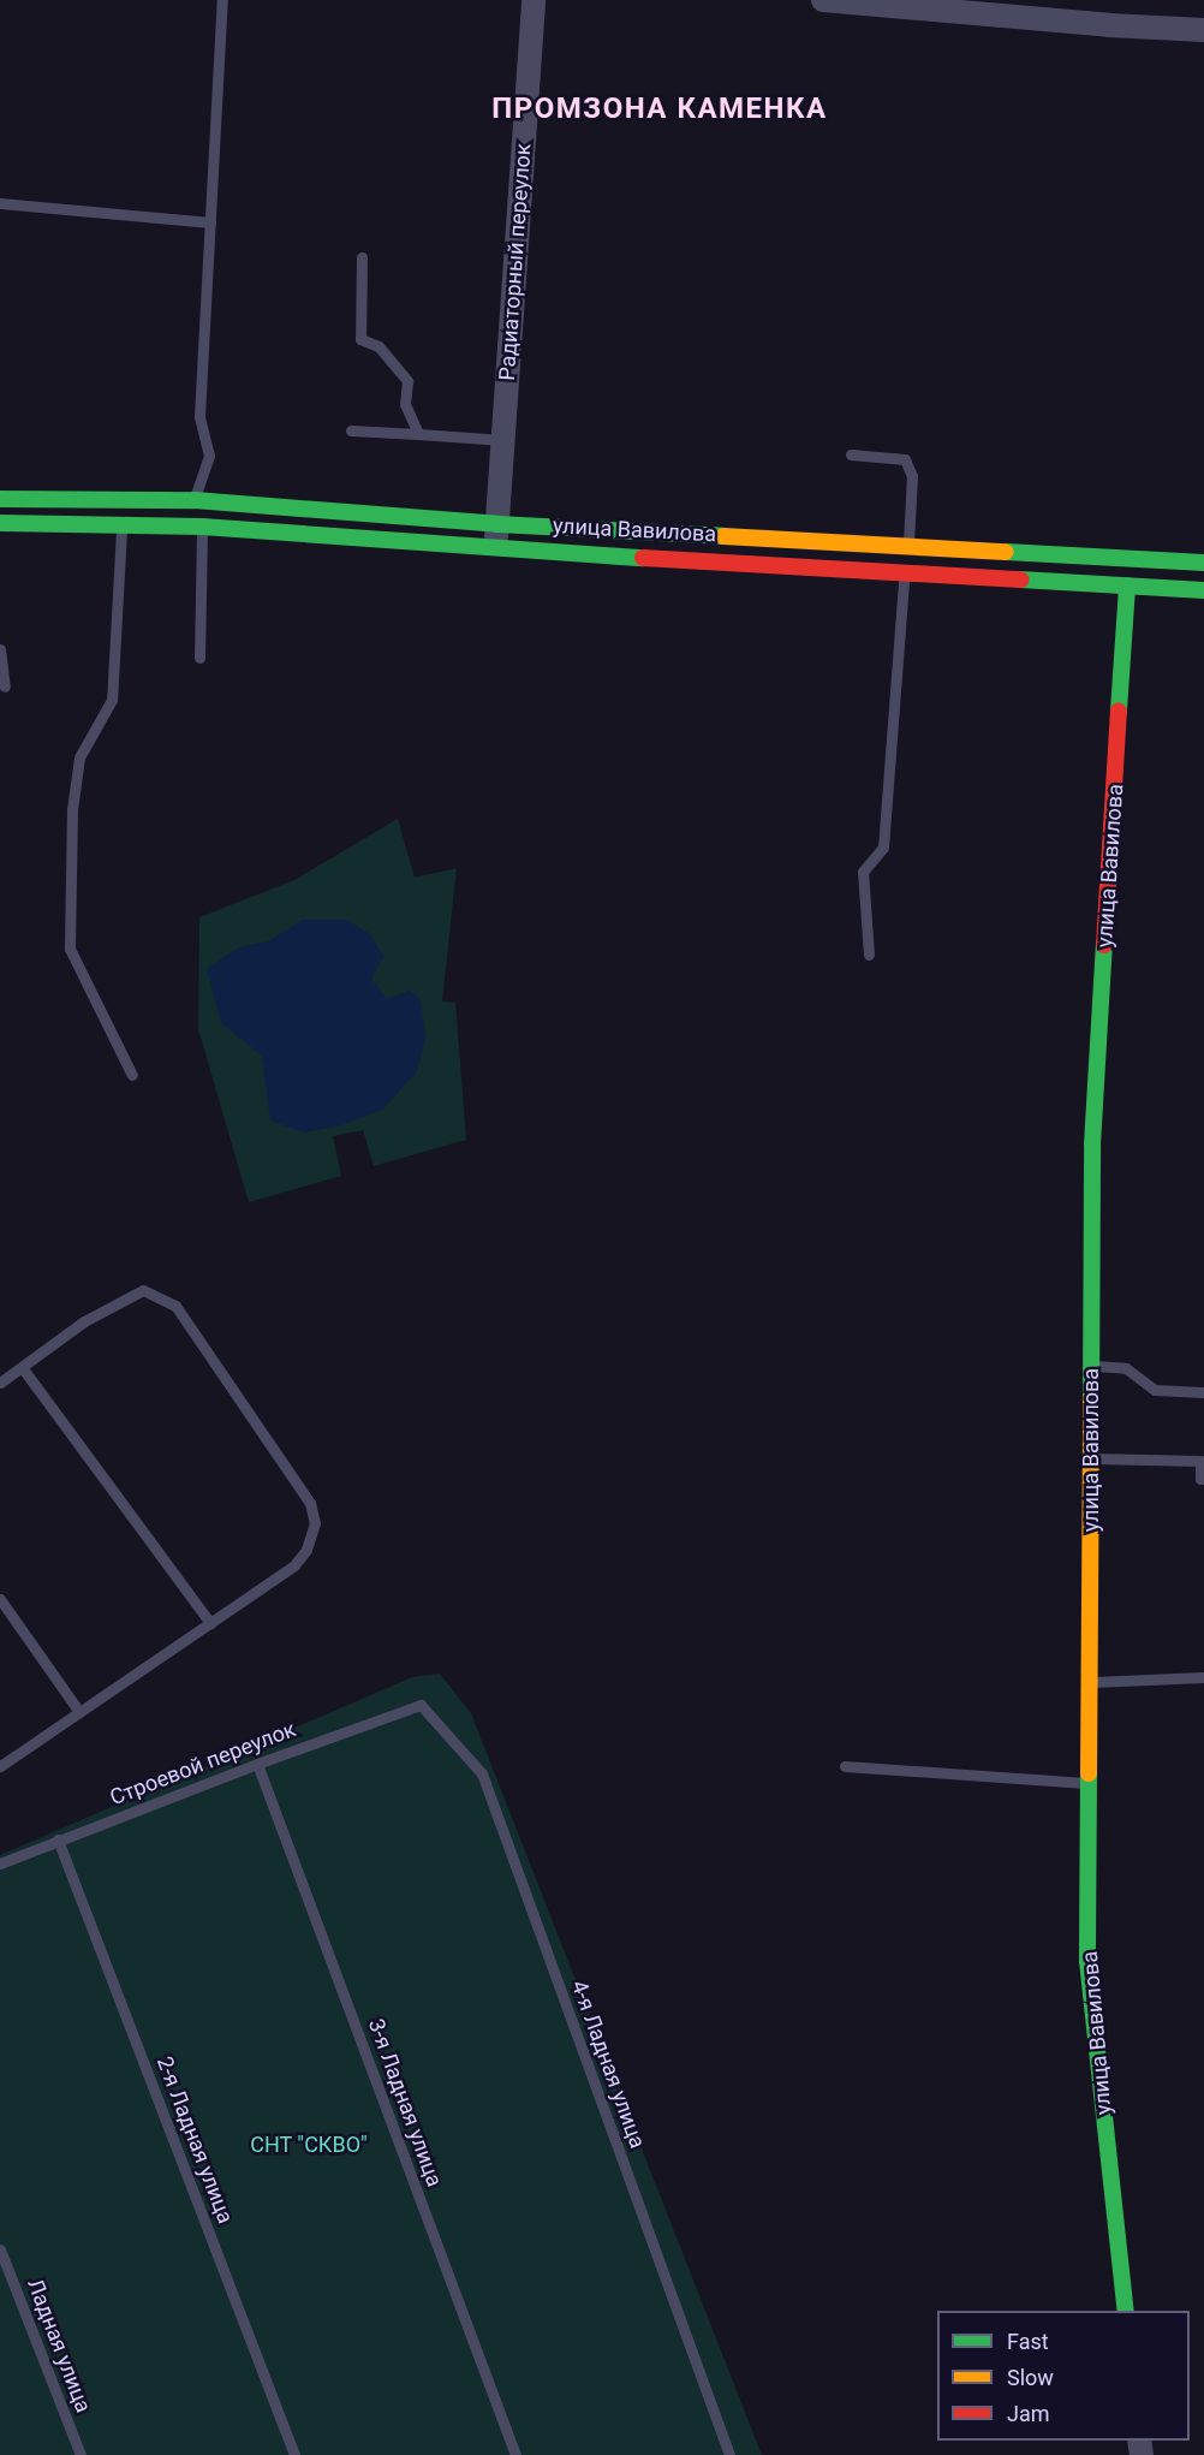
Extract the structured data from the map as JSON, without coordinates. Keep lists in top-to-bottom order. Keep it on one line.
{"streets":{"main road":["улица Вавилова"],"street":["Радиаторный переулок"],"lane":["Строевой переулок","4-я Ладная улица","3-я Ладная улица","2-я Ладная улица","Ладная улица"]},"crossings":[["Радиаторный переулок","улица Вавилова"],["Строевой переулок","4-я Ладная улица"],["Строевой переулок","3-я Ладная улица"],["Строевой переулок","2-я Ладная улица"]],"districts":["ПРОМЗОНА КАМЕНКА"],"parks":["СНТ \"СКВО\""],"legend":["Fast","Slow","Jam"]}
